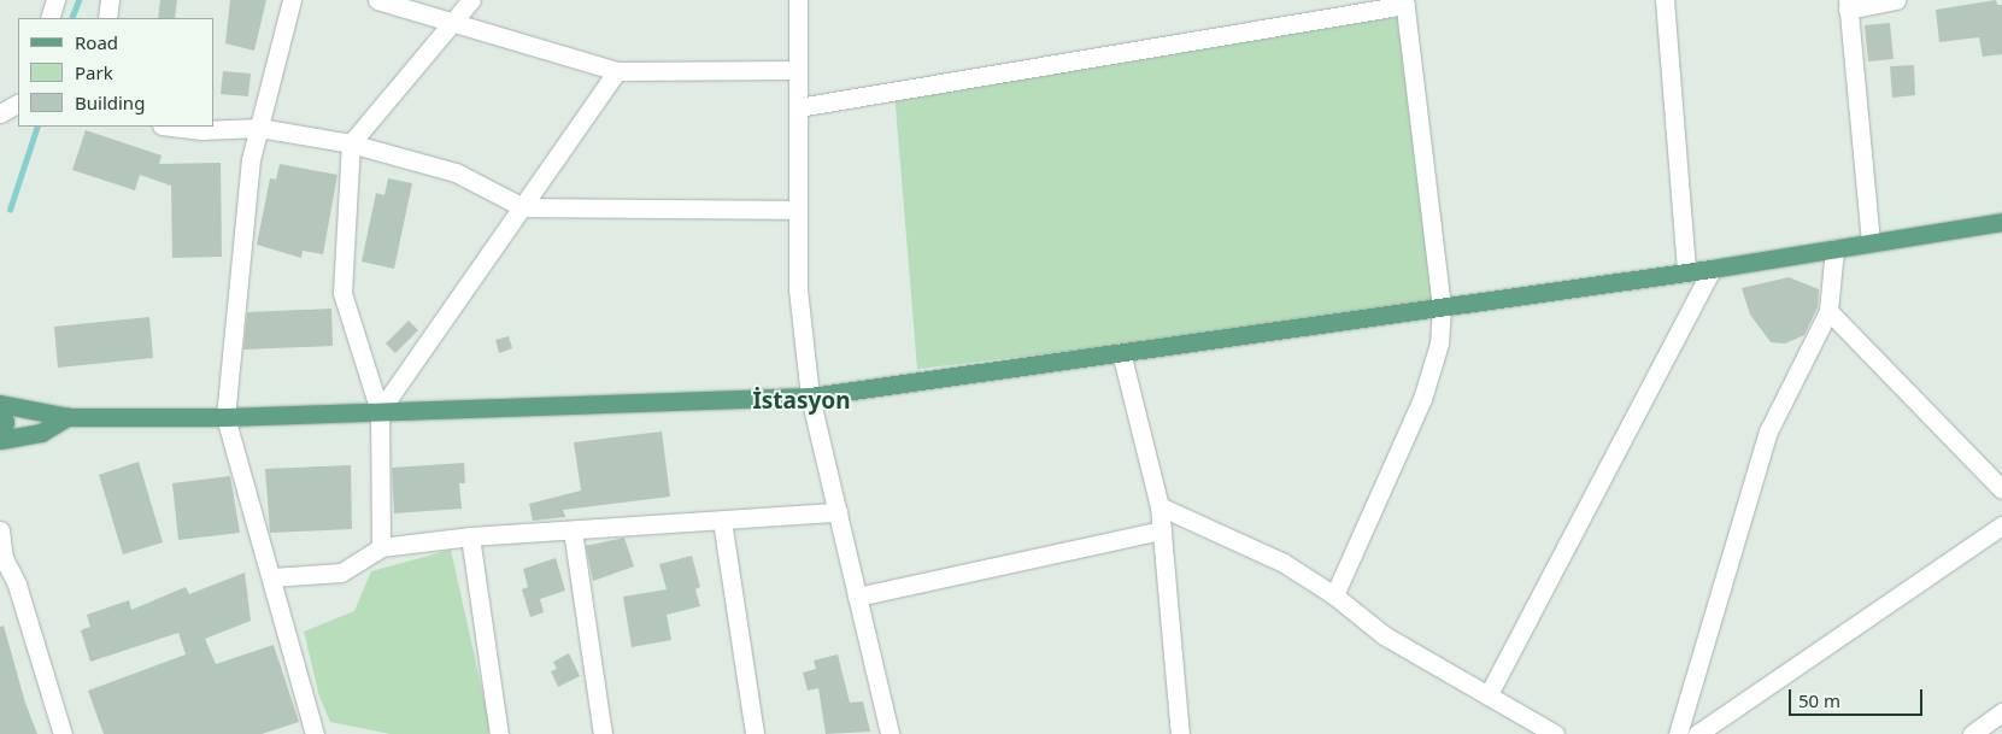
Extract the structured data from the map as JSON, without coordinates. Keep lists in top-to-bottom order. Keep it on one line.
{"districts":["İstasyon"],"legend":["Road","Park","Building"],"scale_bar":"50 m"}
